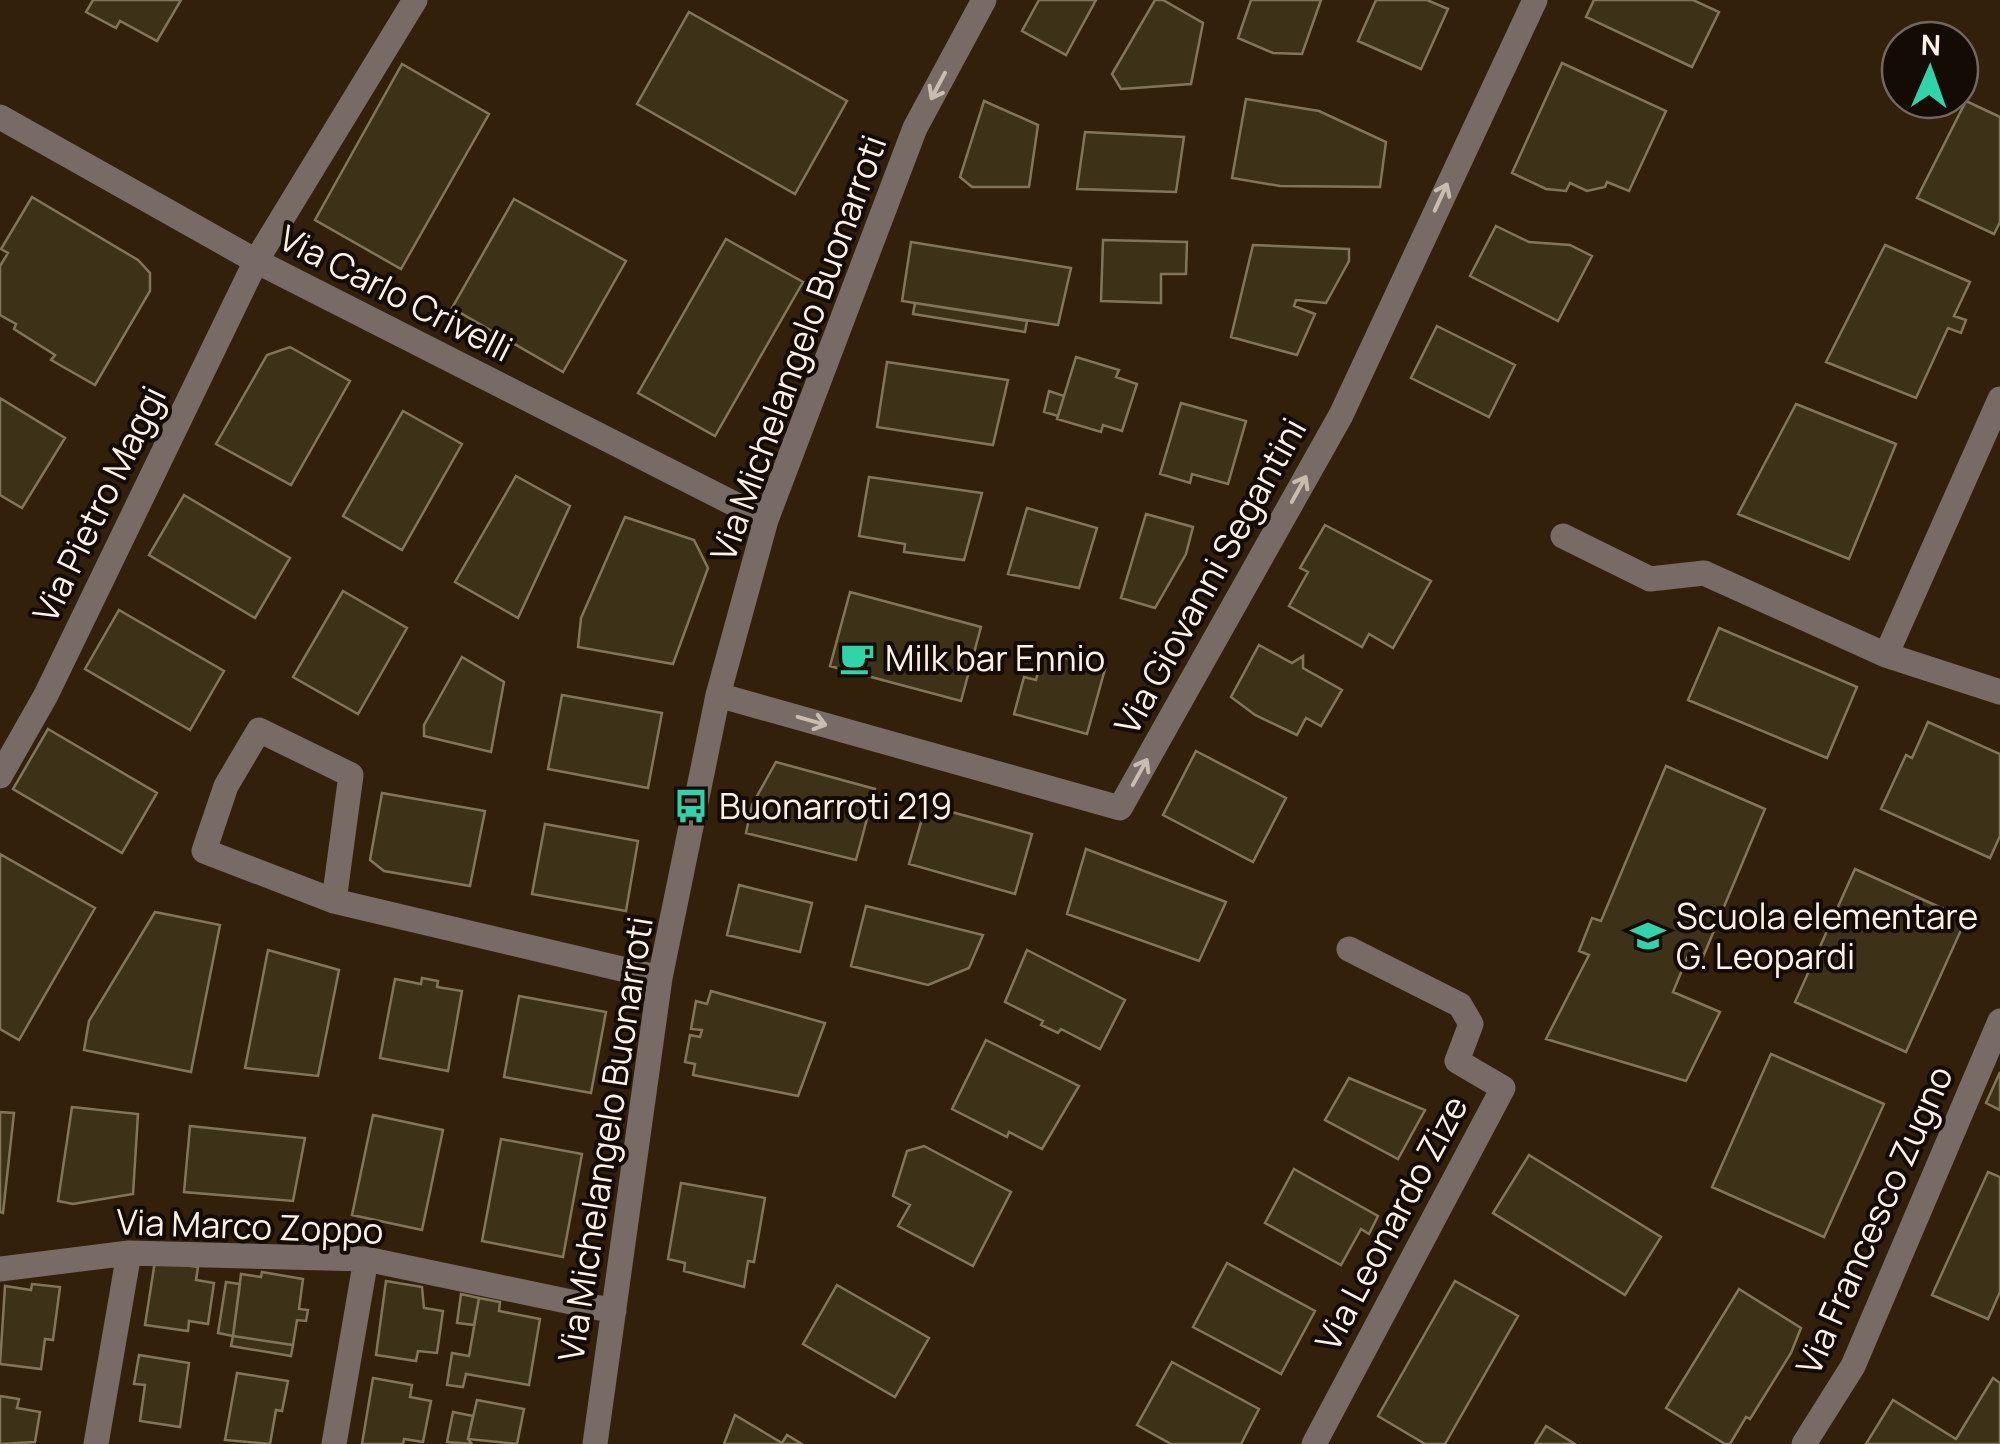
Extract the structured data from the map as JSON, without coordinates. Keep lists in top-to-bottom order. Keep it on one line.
{"streets":{"street":["Via Carlo Crivelli","Via Michelangelo Buonarroti","Via Pietro Maggi","Via Giovanni Segantini","Via Francesco Zugno","Via Leonardo Zize","Via Marco Zoppo"]},"crossings":[["Via Carlo Crivelli","Via Michelangelo Buonarroti"],["Via Carlo Crivelli","Via Pietro Maggi"],["Via Michelangelo Buonarroti","Via Giovanni Segantini"],["Via Michelangelo Buonarroti","Via Marco Zoppo"]],"one_way":["Via Michelangelo Buonarroti","Via Giovanni Segantini"],"places":{"cafe":["Milk bar Ennio"],"bus stop":["Buonarroti 219"],"school or university":["Scuola elementare G. Leopardi"]},"north":"top"}
